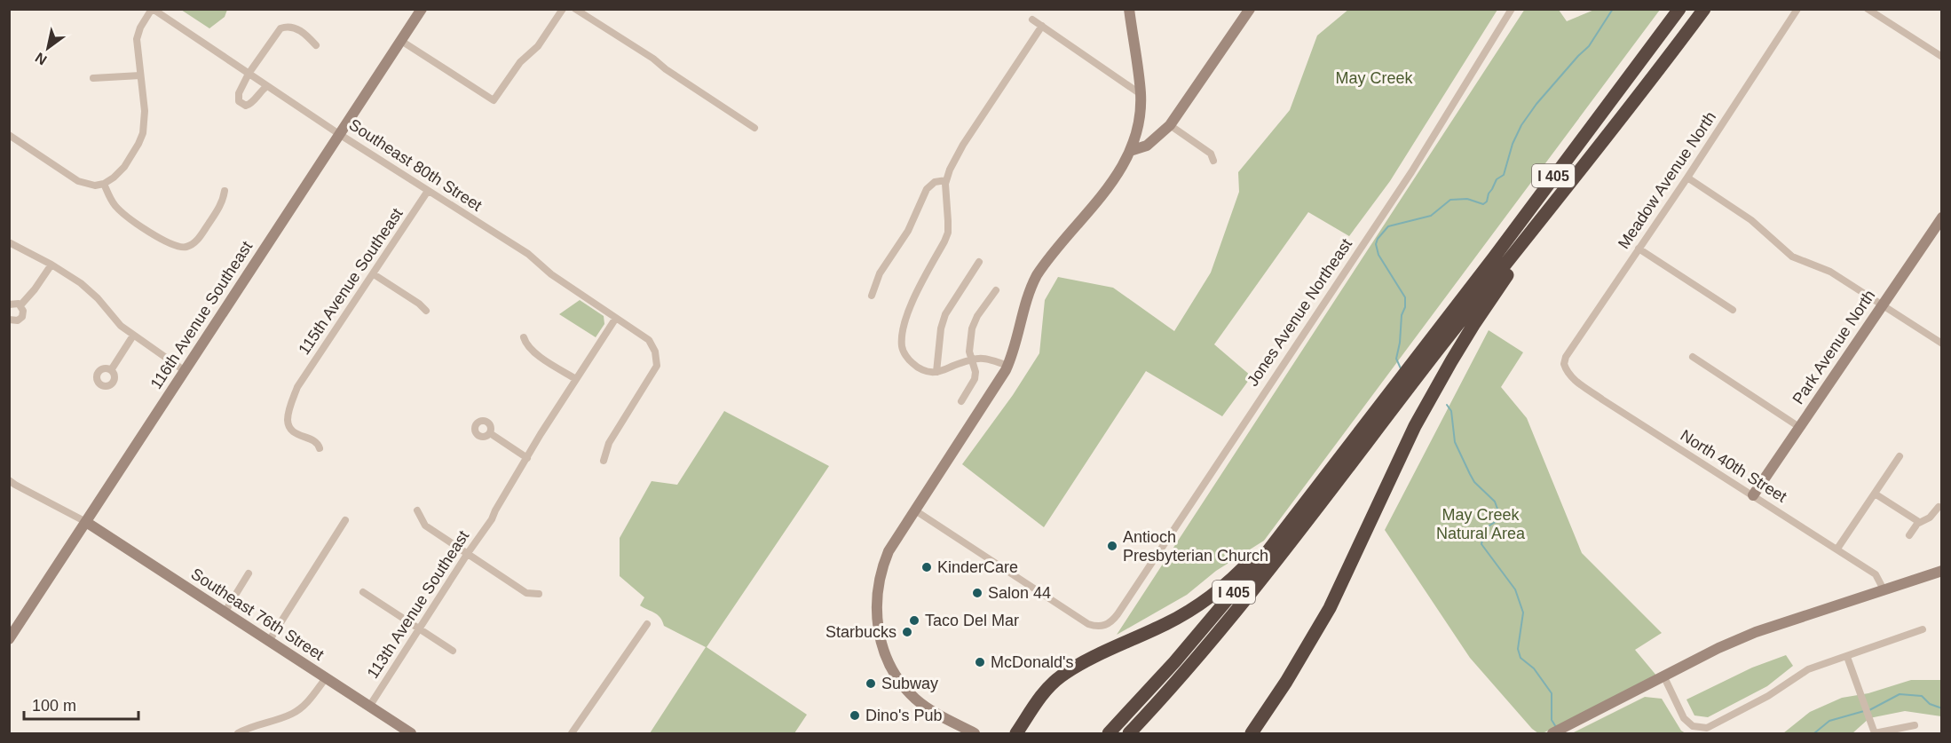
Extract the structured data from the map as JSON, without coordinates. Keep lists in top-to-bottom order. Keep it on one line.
{"streets":{"highway":["I 405"],"street":["Southeast 80th Street","Meadow Avenue North","115th Avenue Southeast","Jones Avenue Northeast","116th Avenue Southeast","Park Avenue North","North 40th Street","113th Avenue Southeast","Southeast 76th Street"]},"crossings":[["Southeast 80th Street","115th Avenue Southeast"],["Southeast 80th Street","116th Avenue Southeast"],["Meadow Avenue North","North 40th Street"],["116th Avenue Southeast","Southeast 76th Street"],["Park Avenue North","North 40th Street"],["113th Avenue Southeast","Southeast 76th Street"]],"parks":["May Creek","May Creek Natural Area"],"places":["Antioch Presbyterian Church","KinderCare","Salon 44","Taco Del Mar","Starbucks","McDonald's","Subway","Dino's Pub"],"scale_bar":"100 m","north":"bottom left"}
